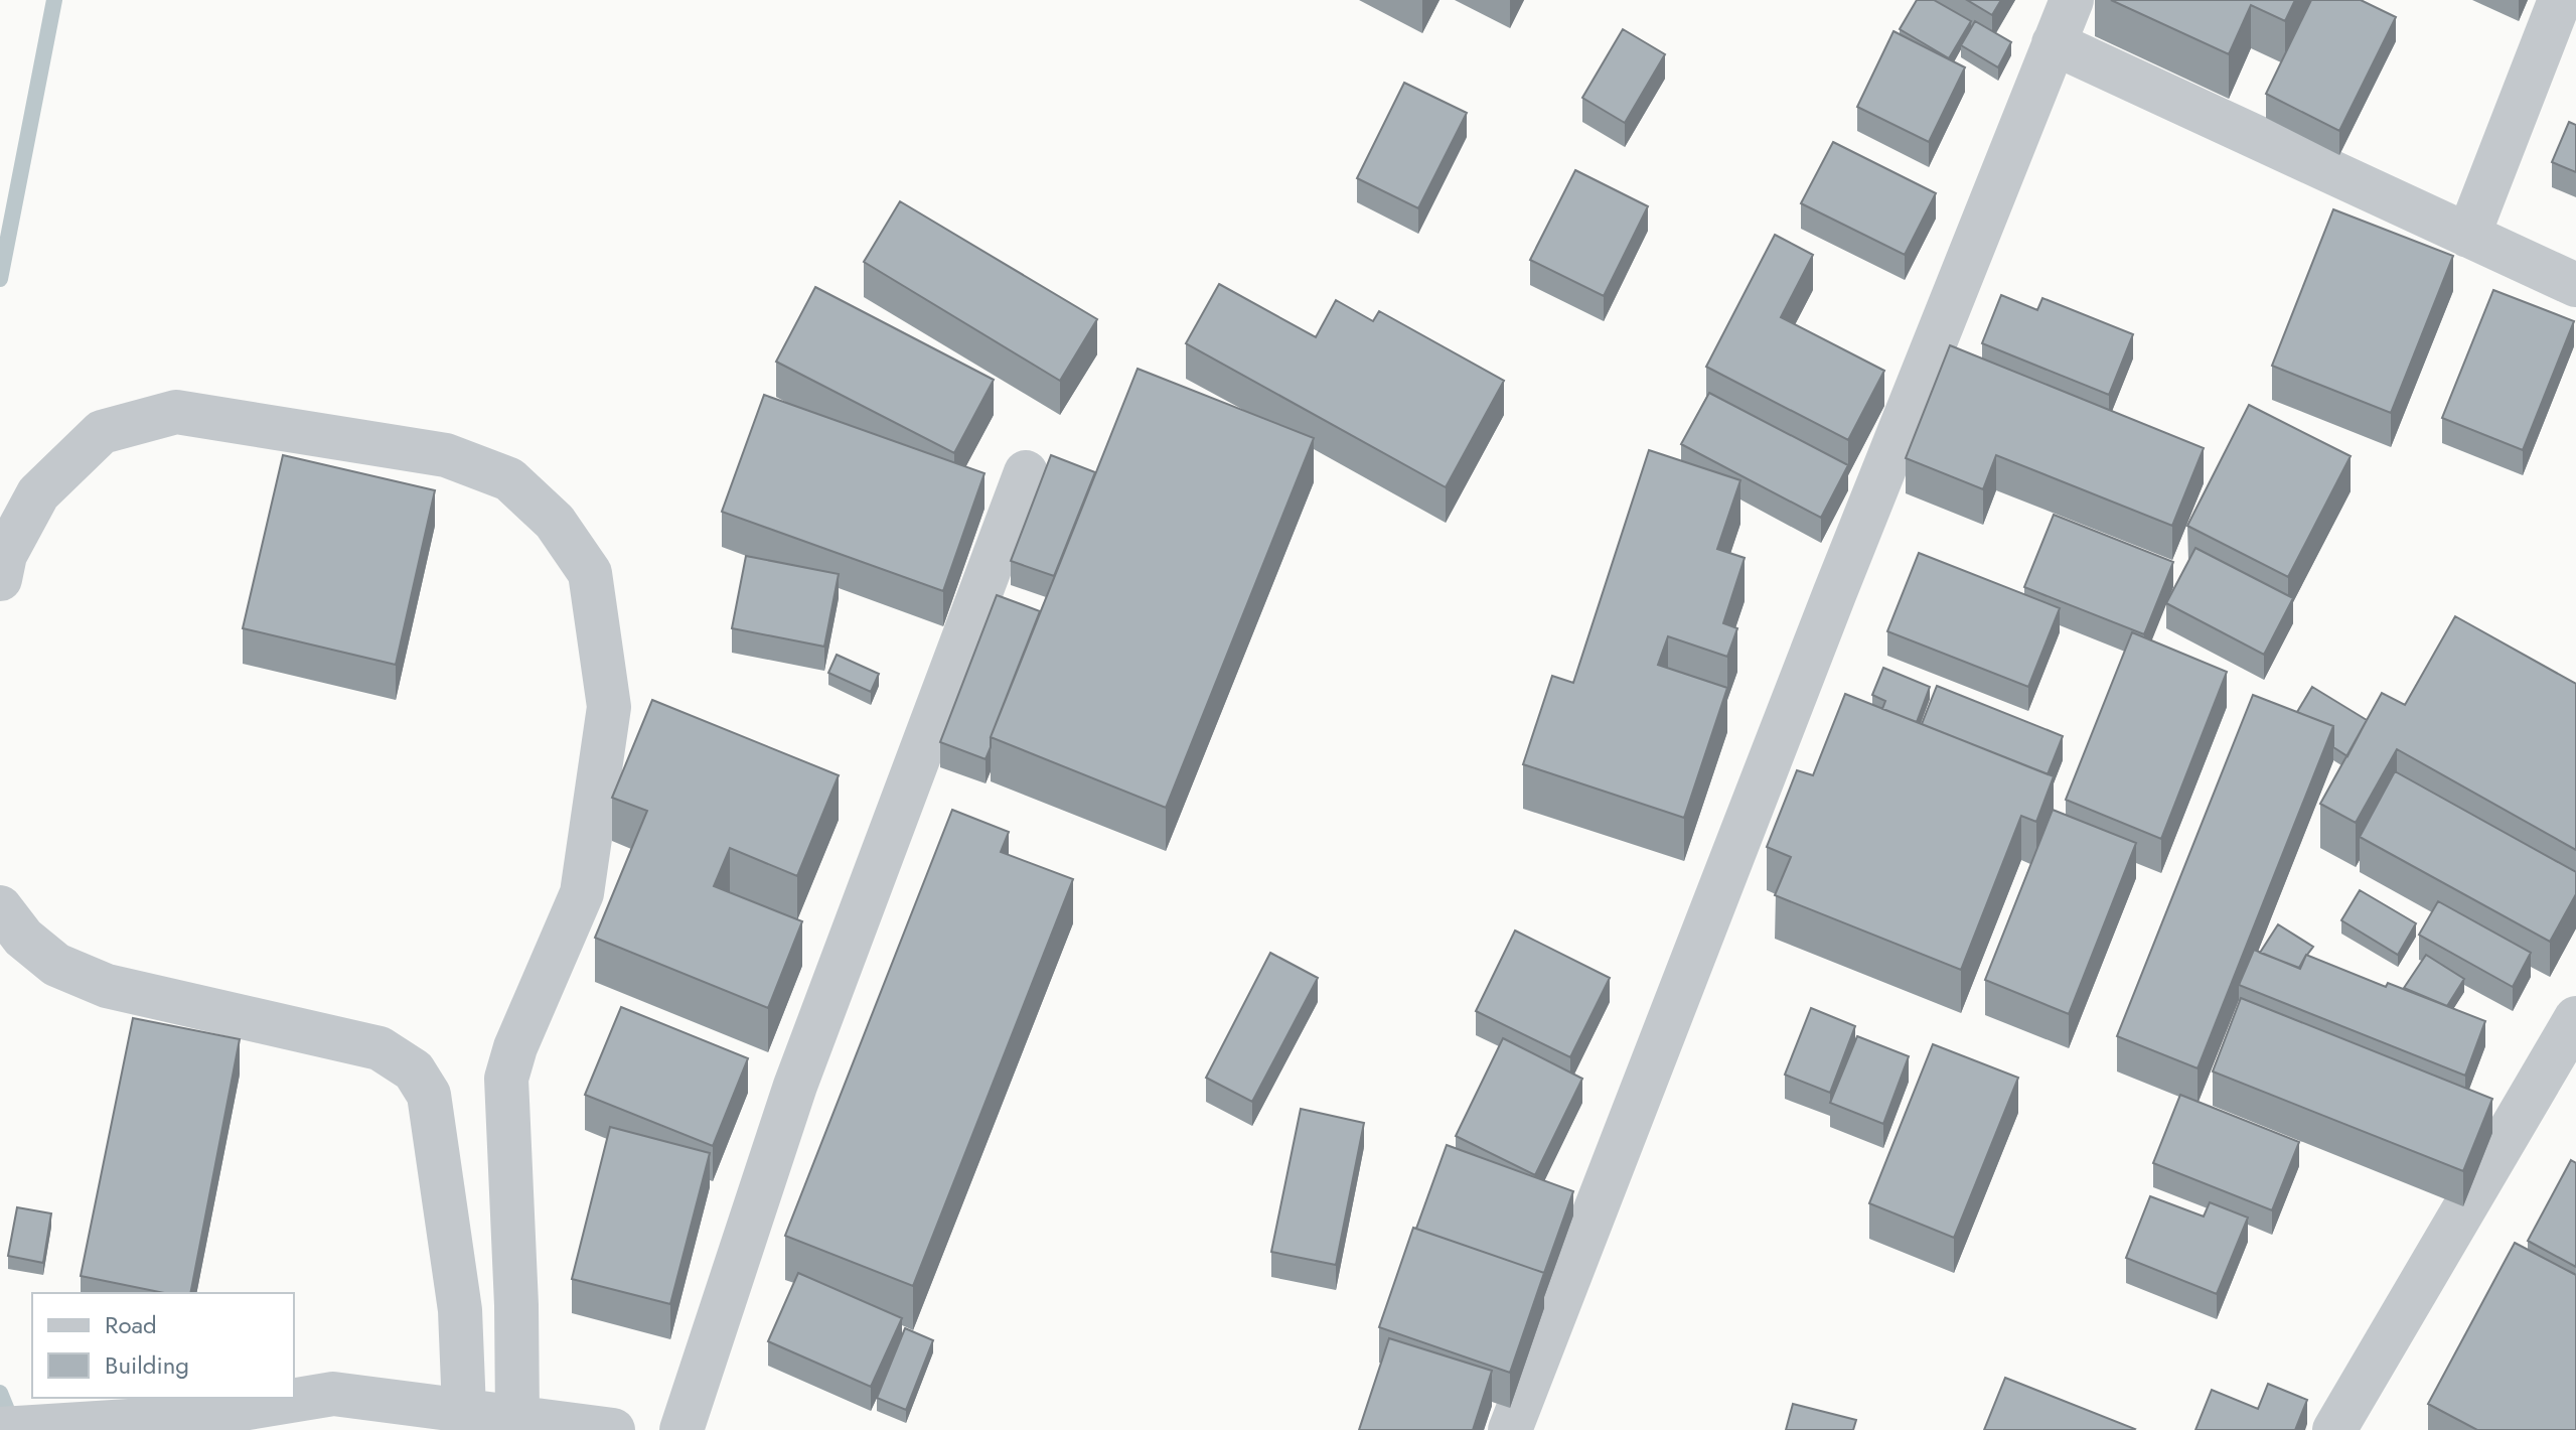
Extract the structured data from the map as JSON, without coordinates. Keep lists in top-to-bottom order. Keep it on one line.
{"legend":["Road","Building"]}
